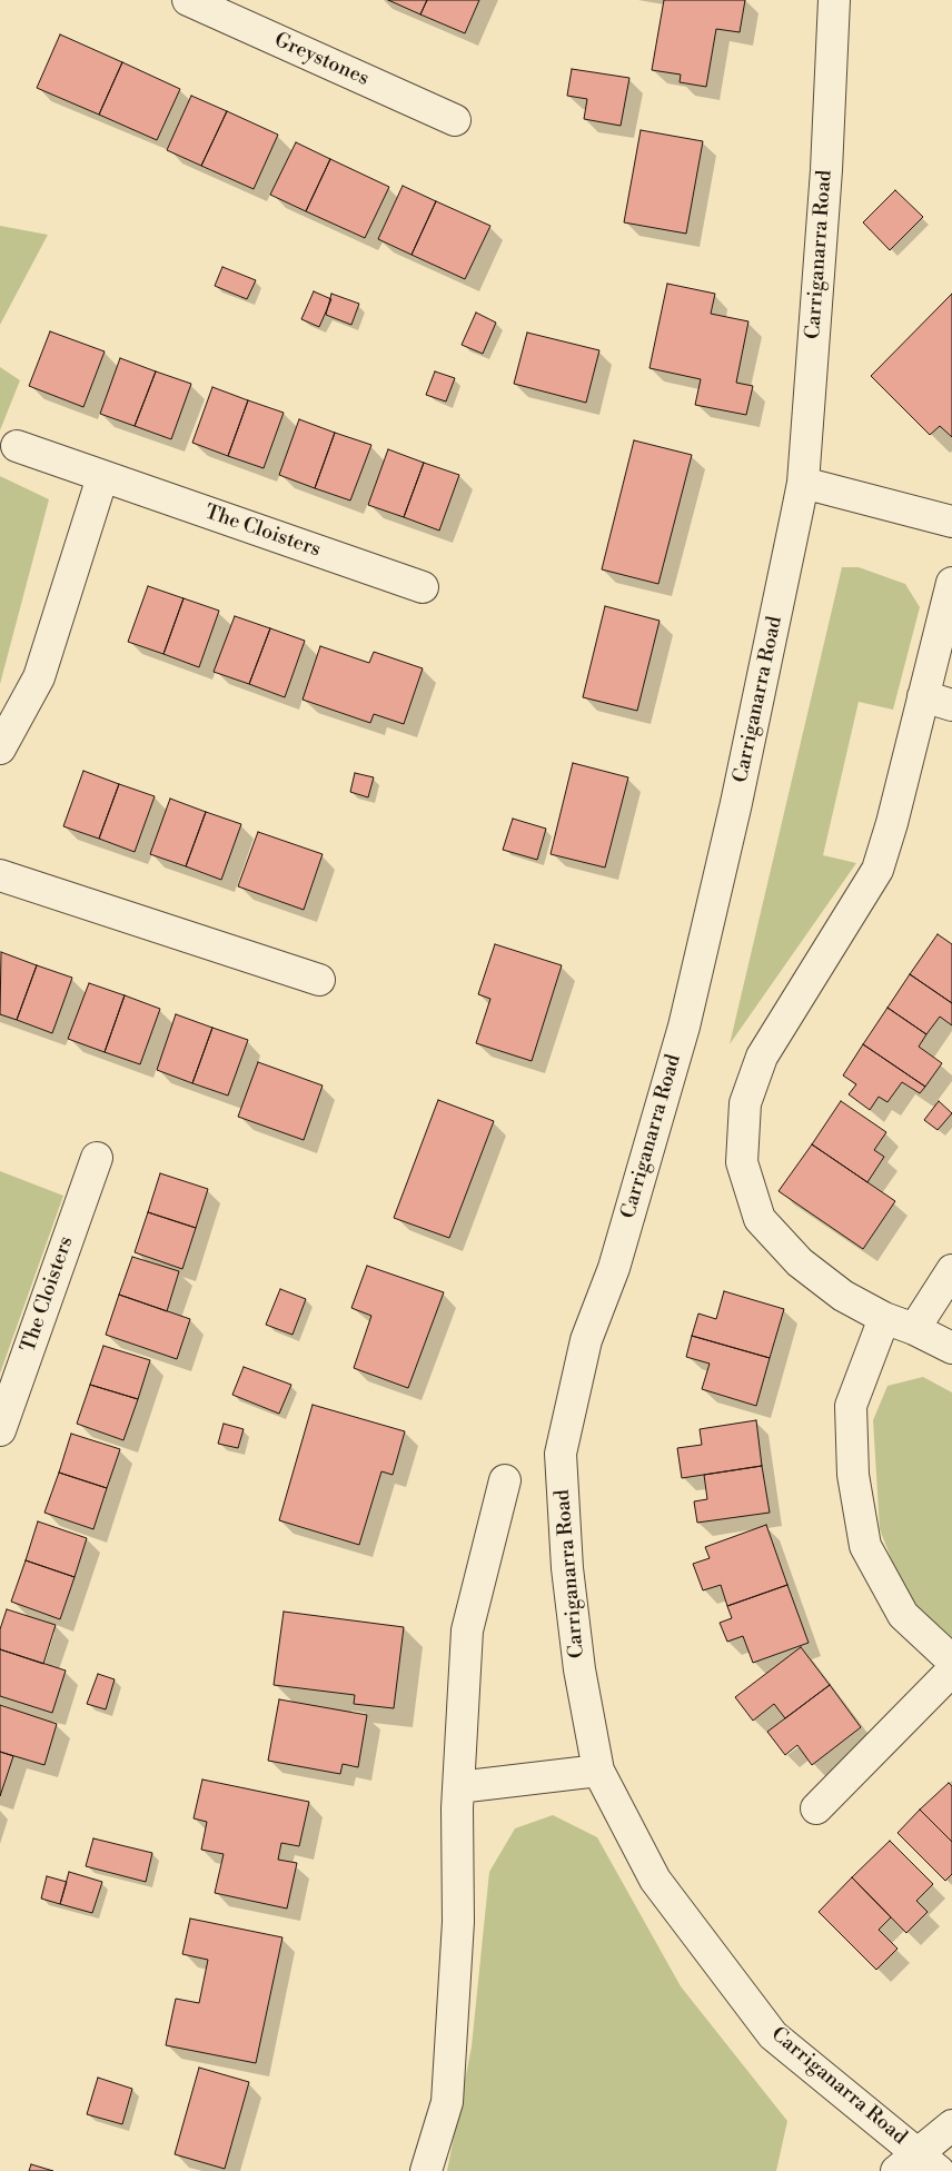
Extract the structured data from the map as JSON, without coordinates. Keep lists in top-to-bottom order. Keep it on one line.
{"streets":{"street":["Greystones","Carriganarra Road","The Cloisters"]}}
